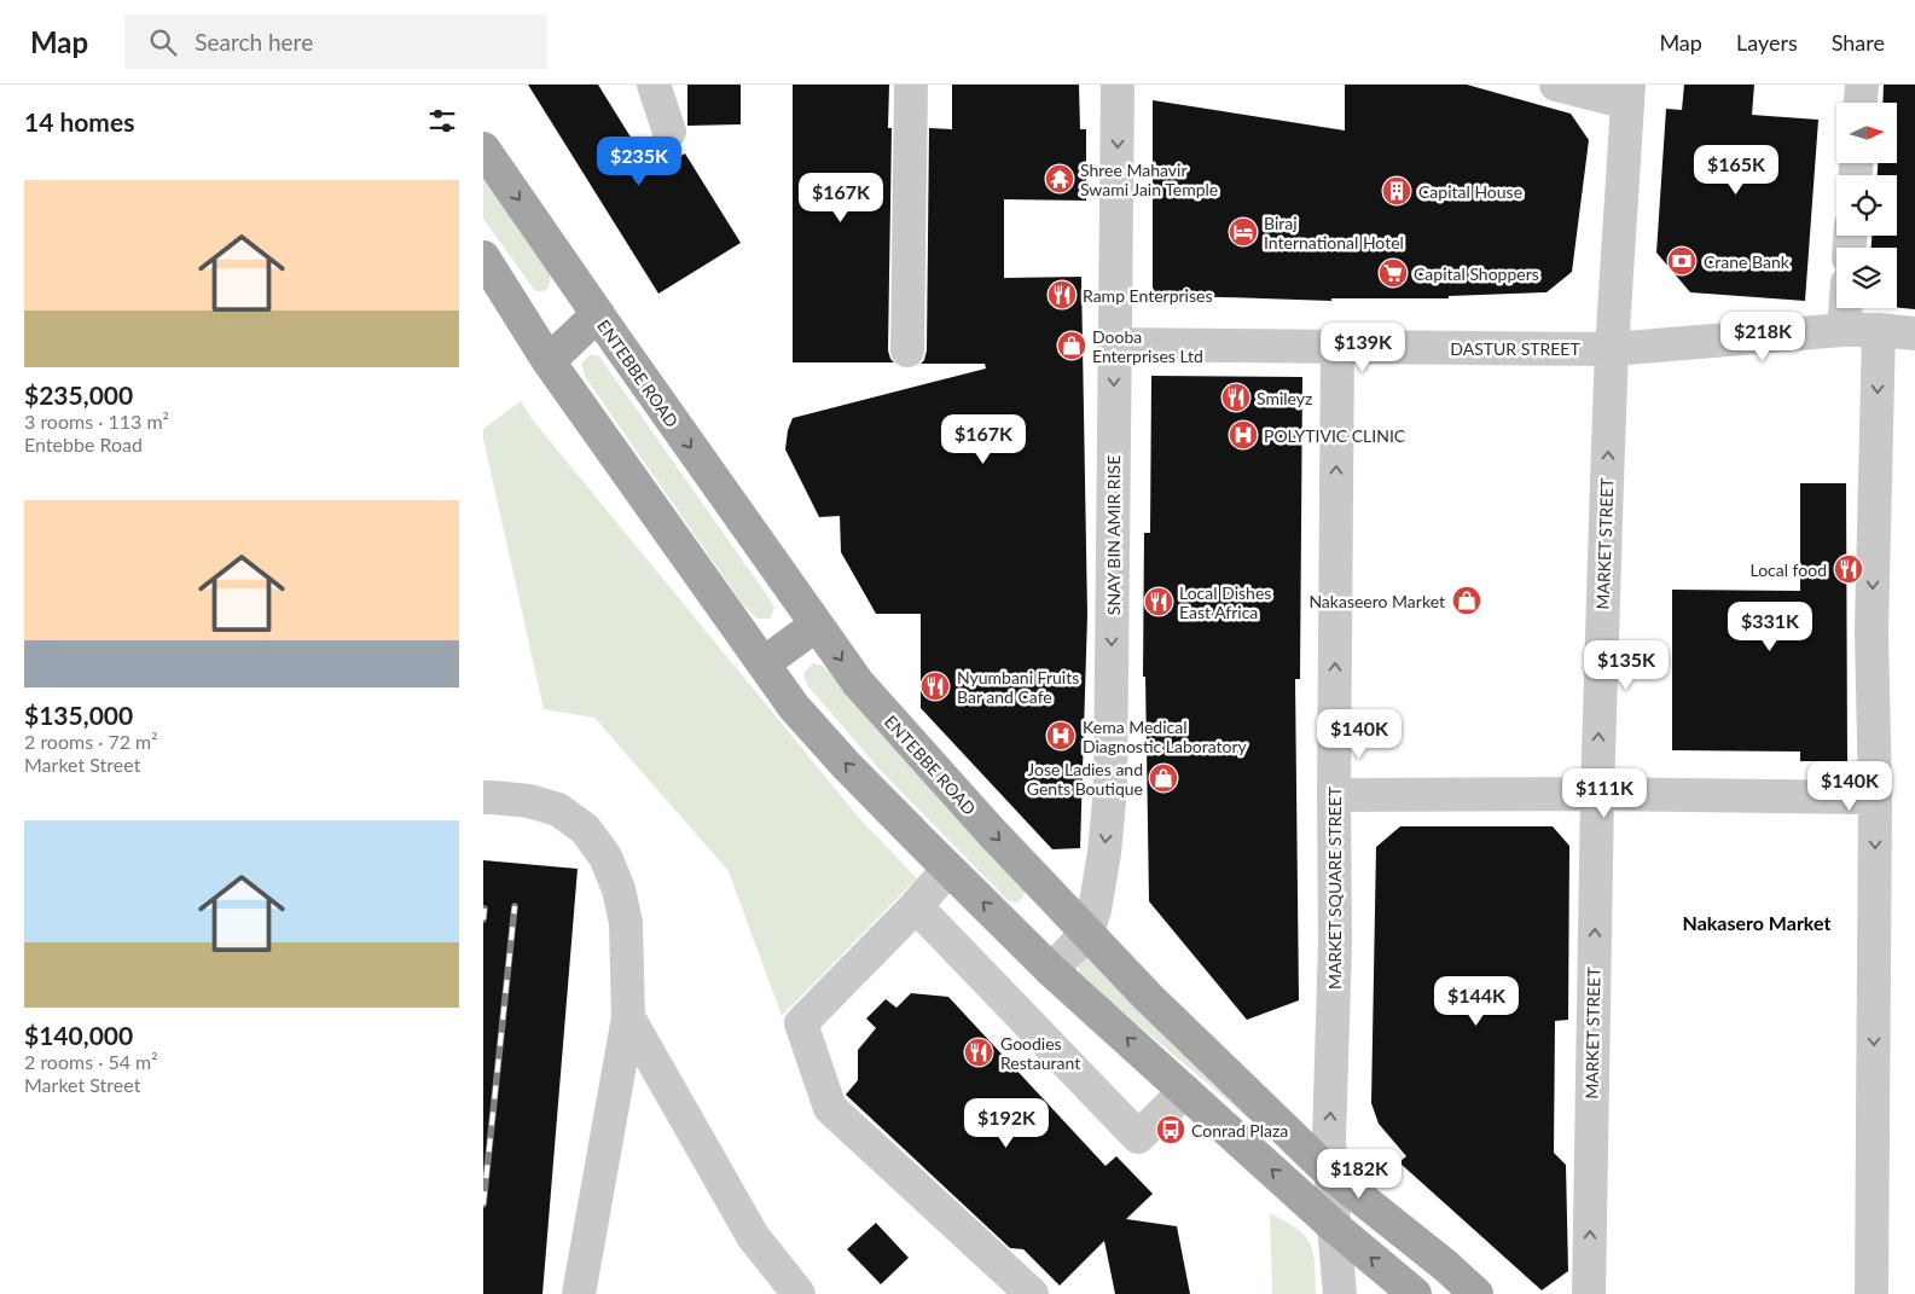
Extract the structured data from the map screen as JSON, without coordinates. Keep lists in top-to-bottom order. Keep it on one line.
{"streets":{"main road":["ENTEBBE ROAD"],"street":["DASTUR STREET","SNAY BIN AMIR RISE","MARKET STREET","MARKET SQUARE STREET"]},"crossings":[["DASTUR STREET","SNAY BIN AMIR RISE"],["DASTUR STREET","MARKET STREET"],["DASTUR STREET","MARKET SQUARE STREET"],["ENTEBBE ROAD","SNAY BIN AMIR RISE"],["ENTEBBE ROAD","MARKET SQUARE STREET"]],"one_way":["MARKET SQUARE STREET"],"districts":["Nakasero Market"],"places":{"temple":["Shree Mahavir Swami Jain Temple"],"building":["Capital House"],"hotel":["Biraj International Hotel"],"bank":["Crane Bank"],"supermarket":["Capital Shoppers"],"restaurant":["Ramp Enterprises","Smileyz","Local food","Local Dishes East Africa","Nyumbani Fruits Bar and Cafe","Goodies Restaurant"],"shop":["Dooba Enterprises Ltd","Nakaseero Market","Jose Ladies and Gents Boutique"],"hospital":["POLYTIVIC CLINIC","Kema Medical Diagnostic Laboratory"],"bus stop":["Conrad Plaza"]},"north":"right","page":{"header":"Map","search":"Search here","nav":["Map","Layers","Share"],"heading":"14 homes","price":["$235K","$165K","$167K","$218K","$139K","$167K","$331K","$135K","$140K","$140K","$111K","$144K","$192K","$182K"],"list":[{"name":"$235,000","note":"3 rooms · 113 m² · Entebbe Road"},{"name":"$135,000","note":"2 rooms · 72 m² · Market Street"},{"name":"$140,000","note":"2 rooms · 54 m² · Market Street"}]}}
